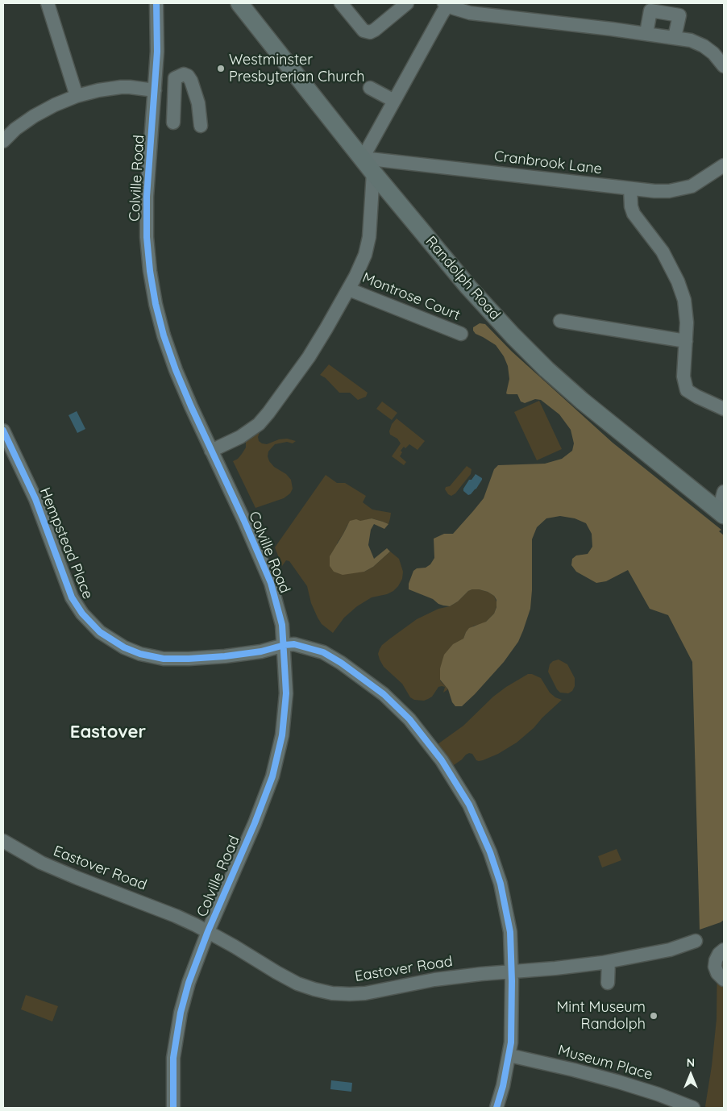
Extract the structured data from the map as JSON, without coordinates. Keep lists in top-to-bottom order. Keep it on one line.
{"streets":{"main road":["Randolph Road"],"street":["Cranbrook Lane","Colville Road","Montrose Court","Hempstead Place","Eastover Road","Museum Place"]},"crossings":[["Cranbrook Lane","Randolph Road"],["Colville Road","Hempstead Place"],["Colville Road","Eastover Road"],["Hempstead Place","Eastover Road"],["Hempstead Place","Museum Place"]],"districts":["Eastover"],"places":["Westminster Presbyterian Church","Mint Museum Randolph"],"north":"top"}
